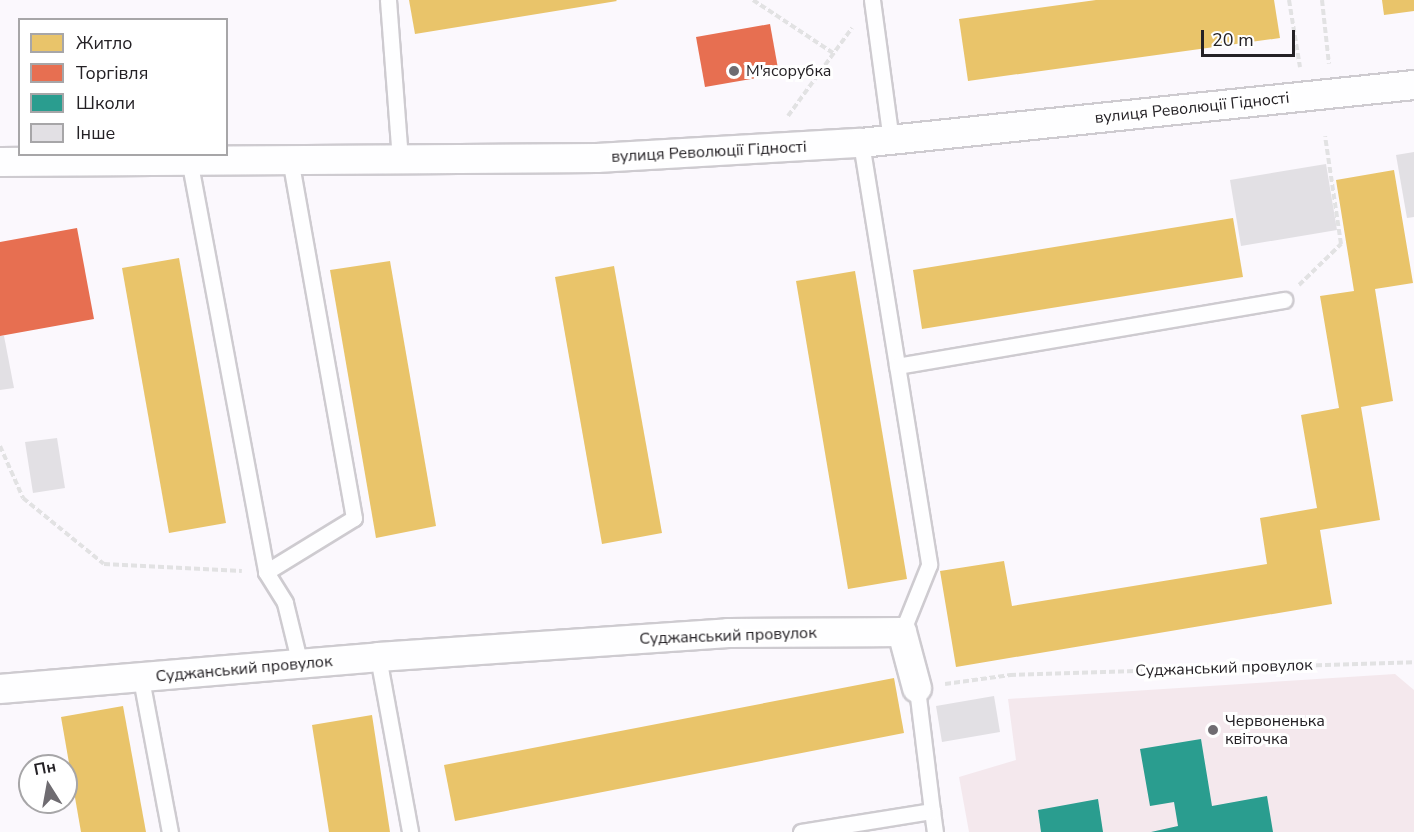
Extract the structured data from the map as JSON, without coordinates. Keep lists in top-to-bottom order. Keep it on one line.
{"streets":{"street":["вулиця Революції Гідності","Суджанський провулок"]},"places":["М'ясорубка","Червоненька квіточка"],"legend":["Житло","Торгівля","Школи","Інше"],"scale_bar":"20 m","north":"top"}
